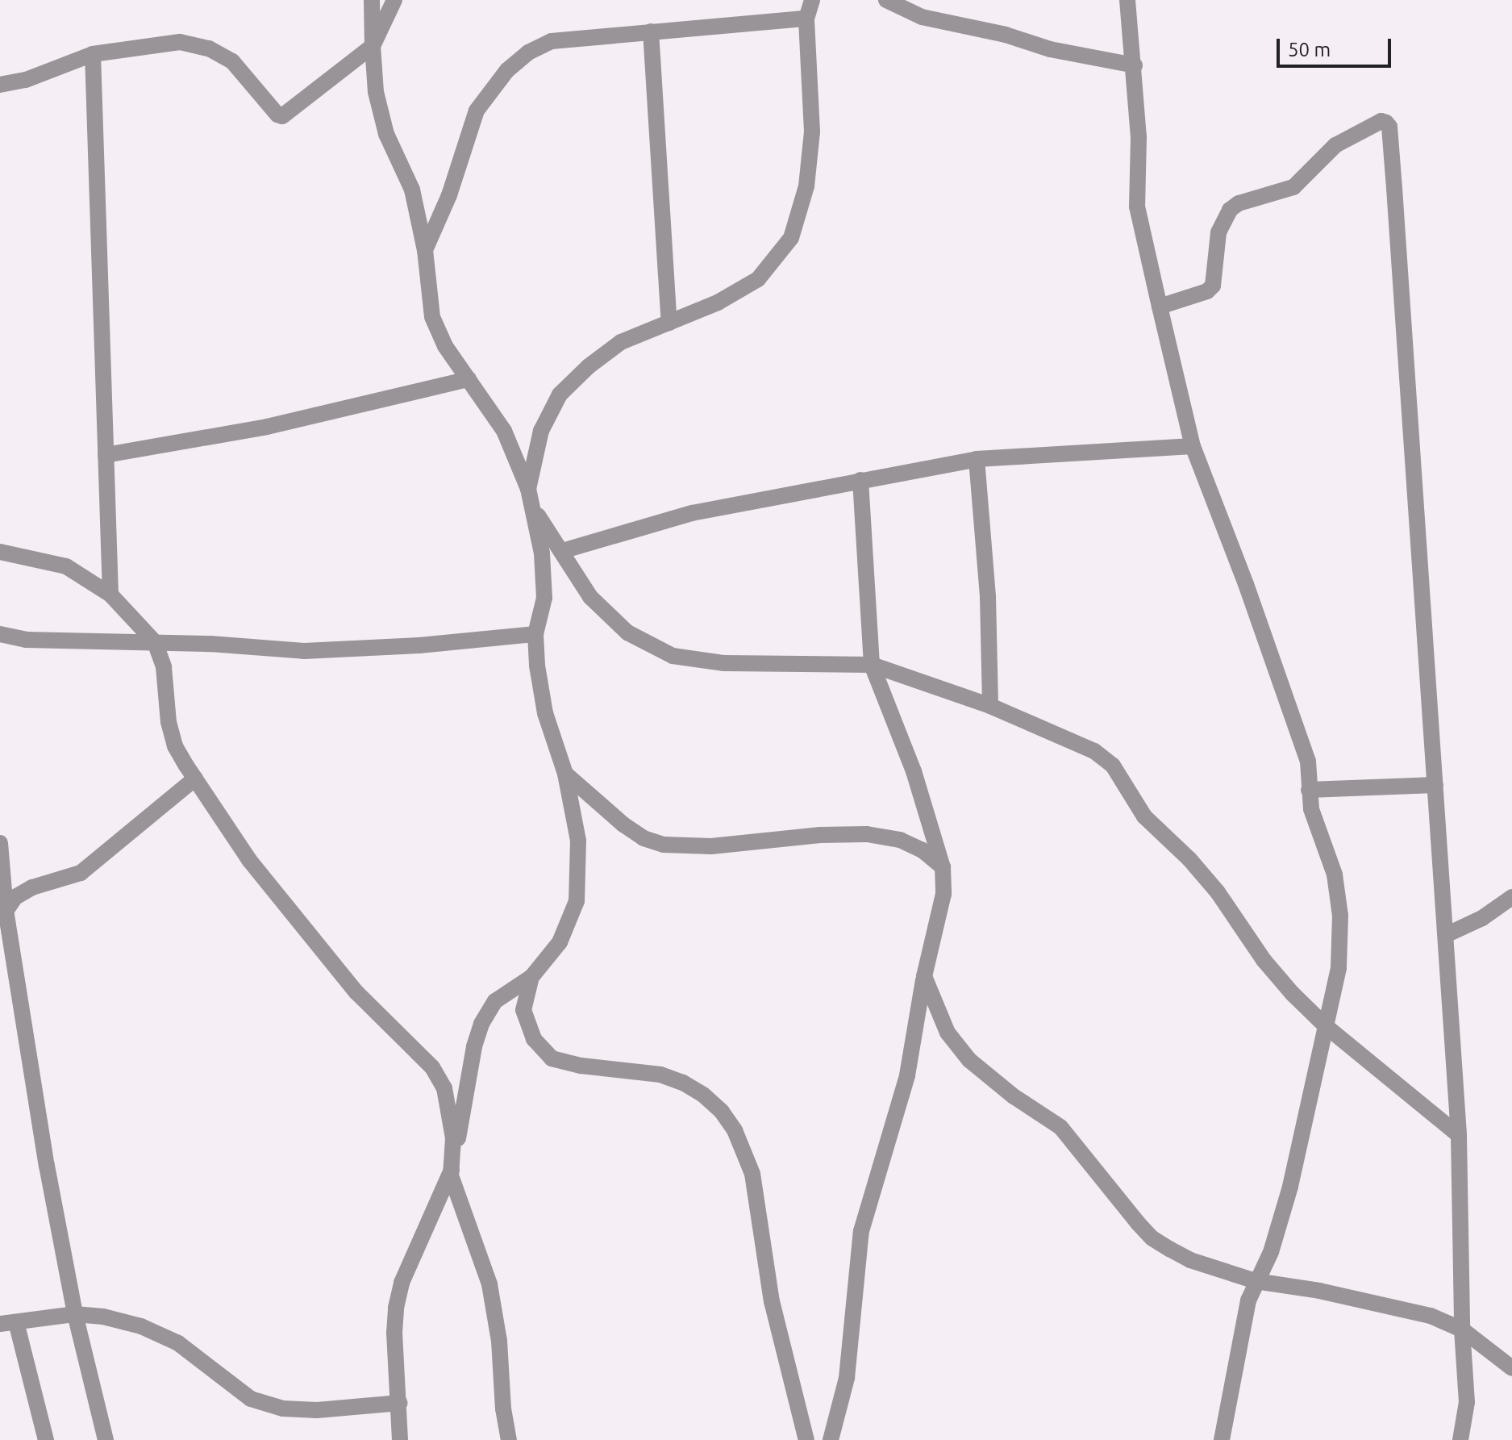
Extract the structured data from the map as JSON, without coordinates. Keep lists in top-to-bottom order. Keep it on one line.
{"scale_bar":"50 m"}
